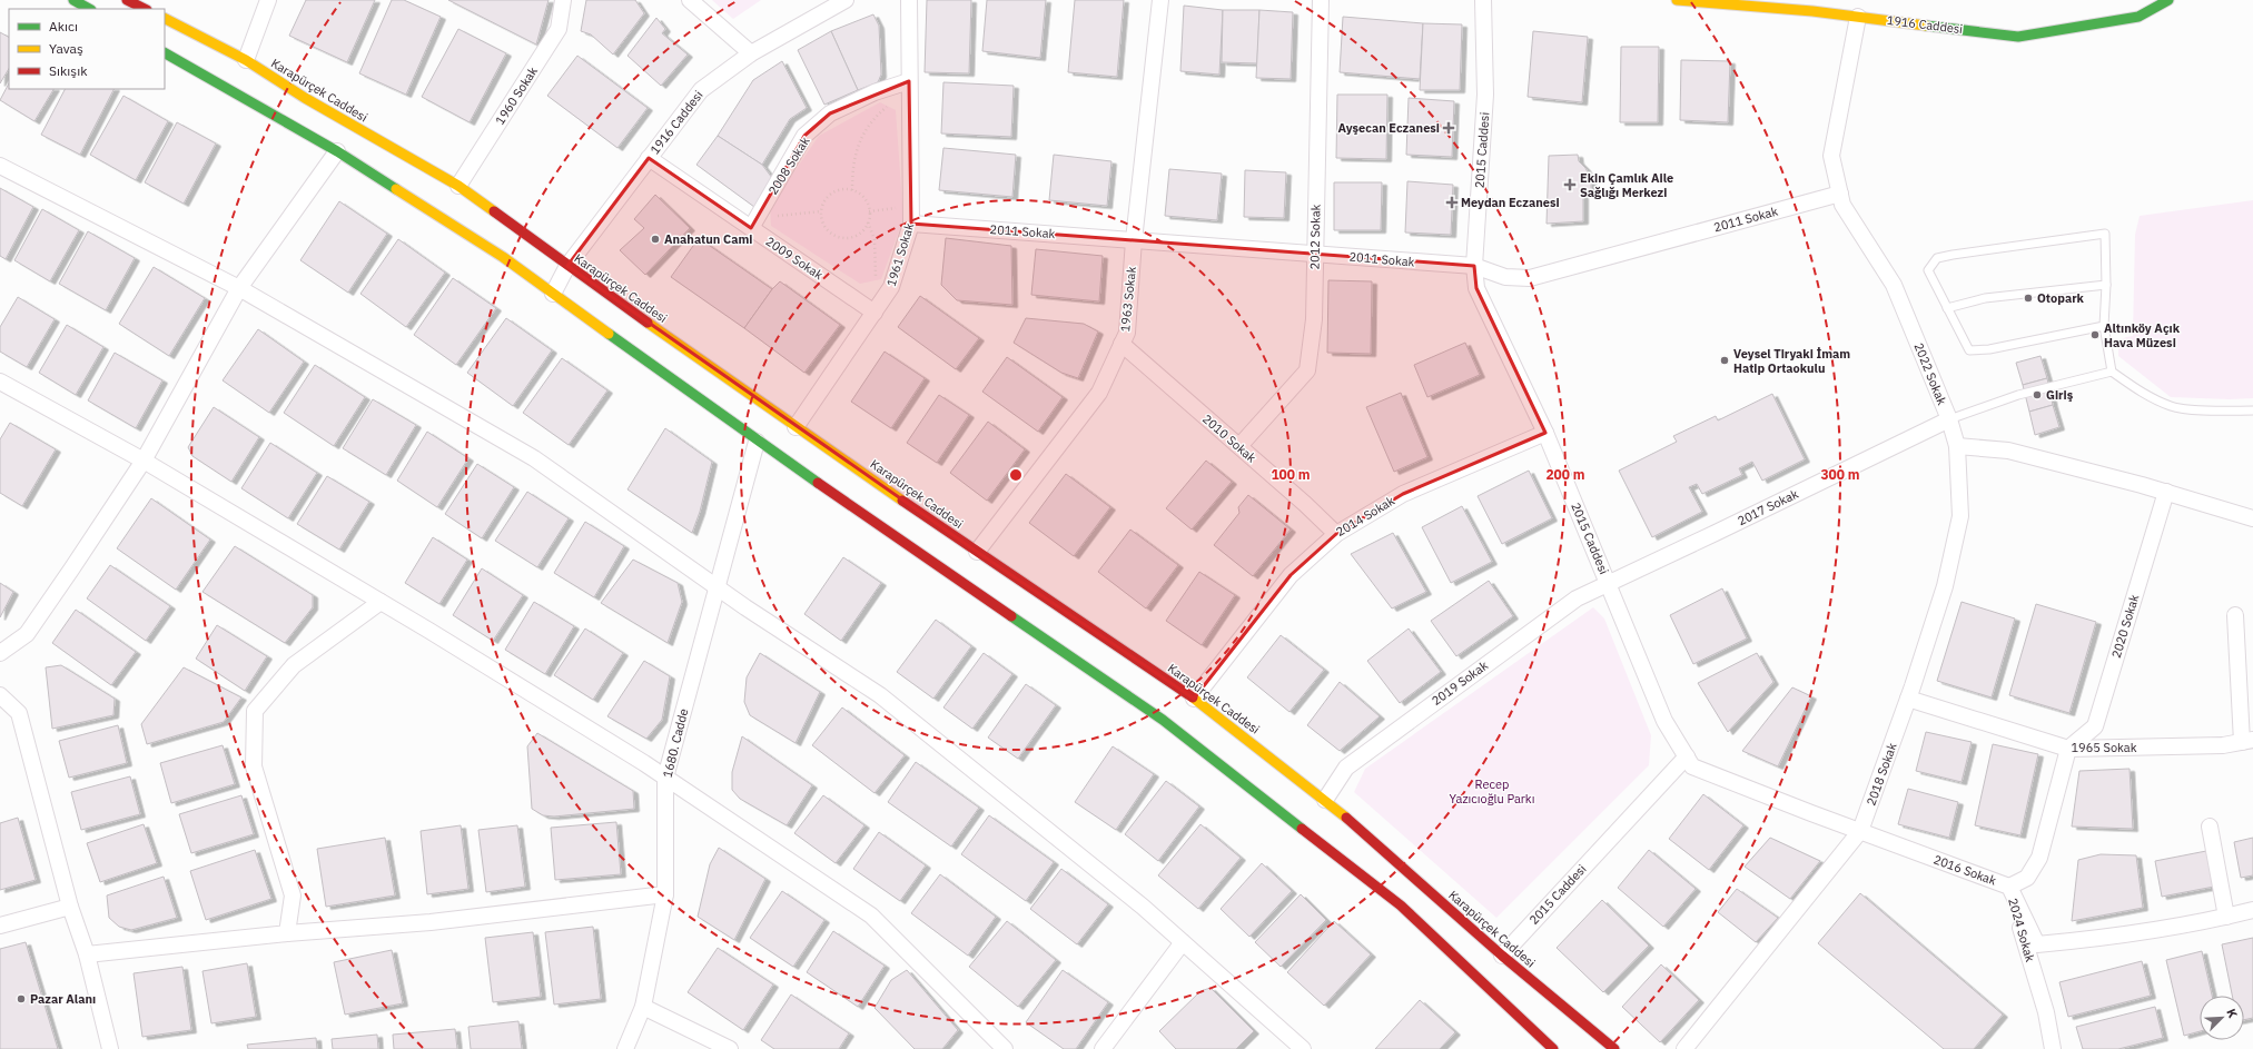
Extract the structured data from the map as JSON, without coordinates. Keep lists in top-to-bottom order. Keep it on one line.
{"streets":{"main road":["1916 Caddesi","Karapürçek Caddesi"],"street":["1960 Sokak","2015 Caddesi","2008 Sokak","2011 Sokak","2012 Sokak","1961 Sokak","2009 Sokak","1963 Sokak","2022 Sokak","2010 Sokak","2017 Sokak","2014 Sokak","2020 Sokak","2019 Sokak","1680. Cadde","1965 Sokak","2018 Sokak","2016 Sokak","2024 Sokak"]},"crossings":[["1916 Caddesi","Karapürçek Caddesi"],["1916 Caddesi","2009 Sokak"],["1916 Caddesi","2022 Sokak"],["Karapürçek Caddesi","1960 Sokak"],["Karapürçek Caddesi","2015 Caddesi"],["Karapürçek Caddesi","1961 Sokak"],["Karapürçek Caddesi","1963 Sokak"],["Karapürçek Caddesi","2014 Sokak"],["Karapürçek Caddesi","2019 Sokak"],["2015 Caddesi","2011 Sokak"],["2015 Caddesi","2017 Sokak"],["2015 Caddesi","2014 Sokak"],["2015 Caddesi","2019 Sokak"],["2015 Caddesi","2016 Sokak"],["2008 Sokak","1961 Sokak"],["2008 Sokak","2009 Sokak"],["2011 Sokak","2012 Sokak"],["2011 Sokak","1961 Sokak"],["2011 Sokak","1963 Sokak"],["2011 Sokak","2022 Sokak"],["2012 Sokak","2010 Sokak"],["1961 Sokak","2009 Sokak"],["1963 Sokak","2010 Sokak"],["2022 Sokak","2017 Sokak"],["2022 Sokak","2018 Sokak"],["2010 Sokak","2014 Sokak"],["2017 Sokak","2019 Sokak"],["2020 Sokak","1965 Sokak"],["2020 Sokak","2024 Sokak"],["1965 Sokak","2018 Sokak"],["1965 Sokak","2024 Sokak"],["2018 Sokak","2016 Sokak"],["2016 Sokak","2024 Sokak"]],"parks":["Recep Yazıcıoğlu Parkı"],"places":{"health":["Ayşecan Eczanesi","Ekin Çamlık Aile Sağlığı Merkezi","Meydan Eczanesi"],"other":["Anahatun Cami","Otopark","Altınköy Açık Hava Müzesi","Veysel Tiryaki İmam Hatip Ortaokulu","Giriş","Pazar Alanı"]},"legend":["Akıcı","Yavaş","Sıkışık"],"north":"top right","rings":["100 m","200 m","300 m"]}
